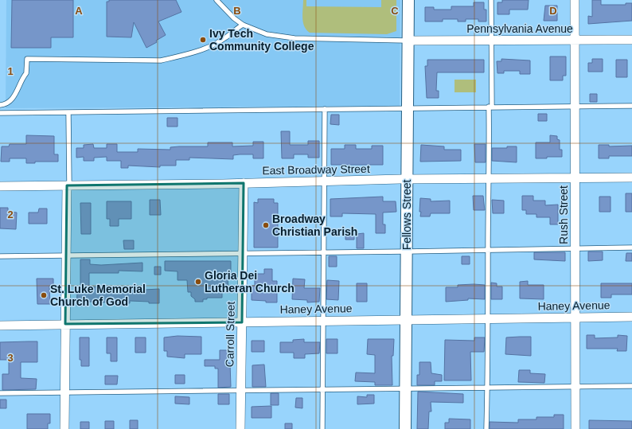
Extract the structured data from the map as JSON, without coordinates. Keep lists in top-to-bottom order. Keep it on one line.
{"streets":{"street":["Pennsylvania Avenue","East Broadway Street","Fellows Street","Rush Street","Haney Avenue","Carroll Street"]},"crossings":[["Pennsylvania Avenue","Fellows Street"],["Pennsylvania Avenue","Rush Street"],["East Broadway Street","Fellows Street"],["East Broadway Street","Rush Street"],["East Broadway Street","Carroll Street"],["Fellows Street","Haney Avenue"],["Rush Street","Haney Avenue"],["Haney Avenue","Carroll Street"]],"places":["Ivy Tech Community College","Broadway Christian Parish","Gloria Dei Lutheran Church","St. Luke Memorial Church of God"],"grid":{"columns":["A","B","C","D"],"rows":["1","2","3"]}}
